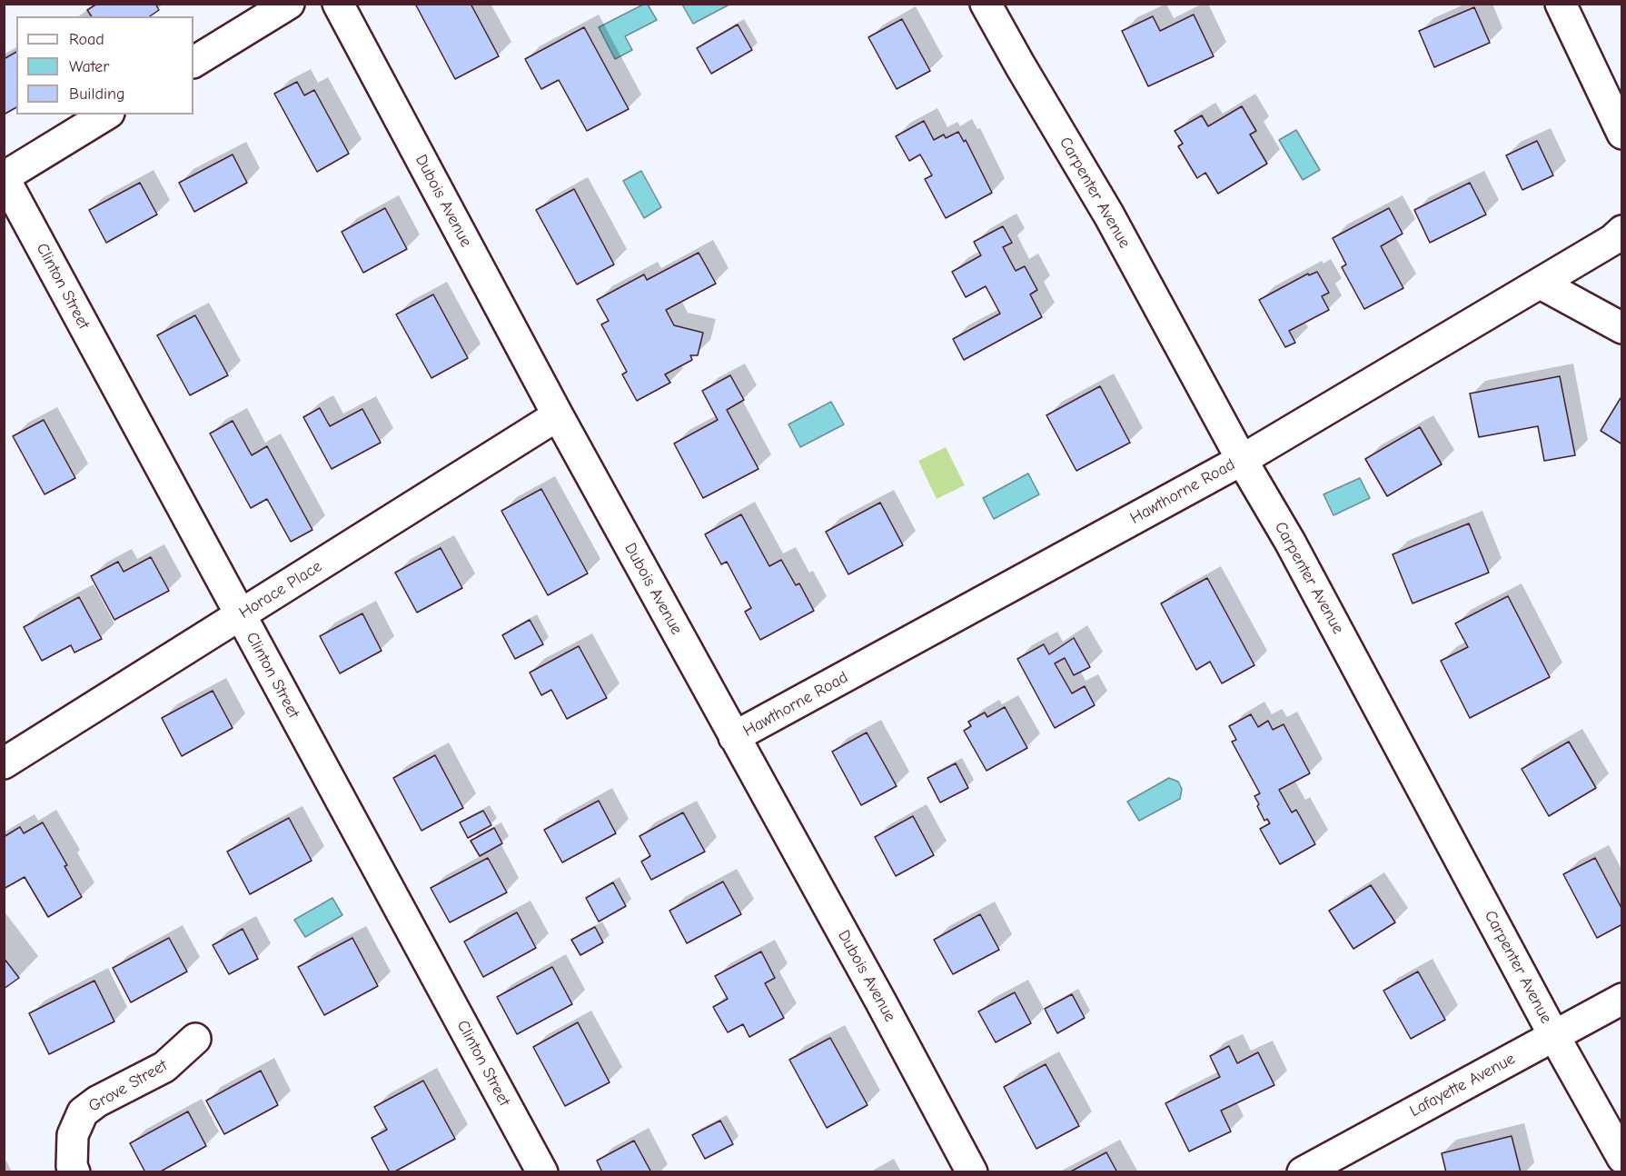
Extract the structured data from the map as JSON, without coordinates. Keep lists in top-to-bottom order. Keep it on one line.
{"streets":{"street":["Carpenter Avenue","Dubois Avenue","Clinton Street","Hawthorne Road","Horace Place","Lafayette Avenue","Grove Street"]},"crossings":[["Carpenter Avenue","Hawthorne Road"],["Carpenter Avenue","Lafayette Avenue"],["Dubois Avenue","Hawthorne Road"],["Dubois Avenue","Horace Place"],["Clinton Street","Horace Place"]],"legend":["Road","Water","Building"]}
